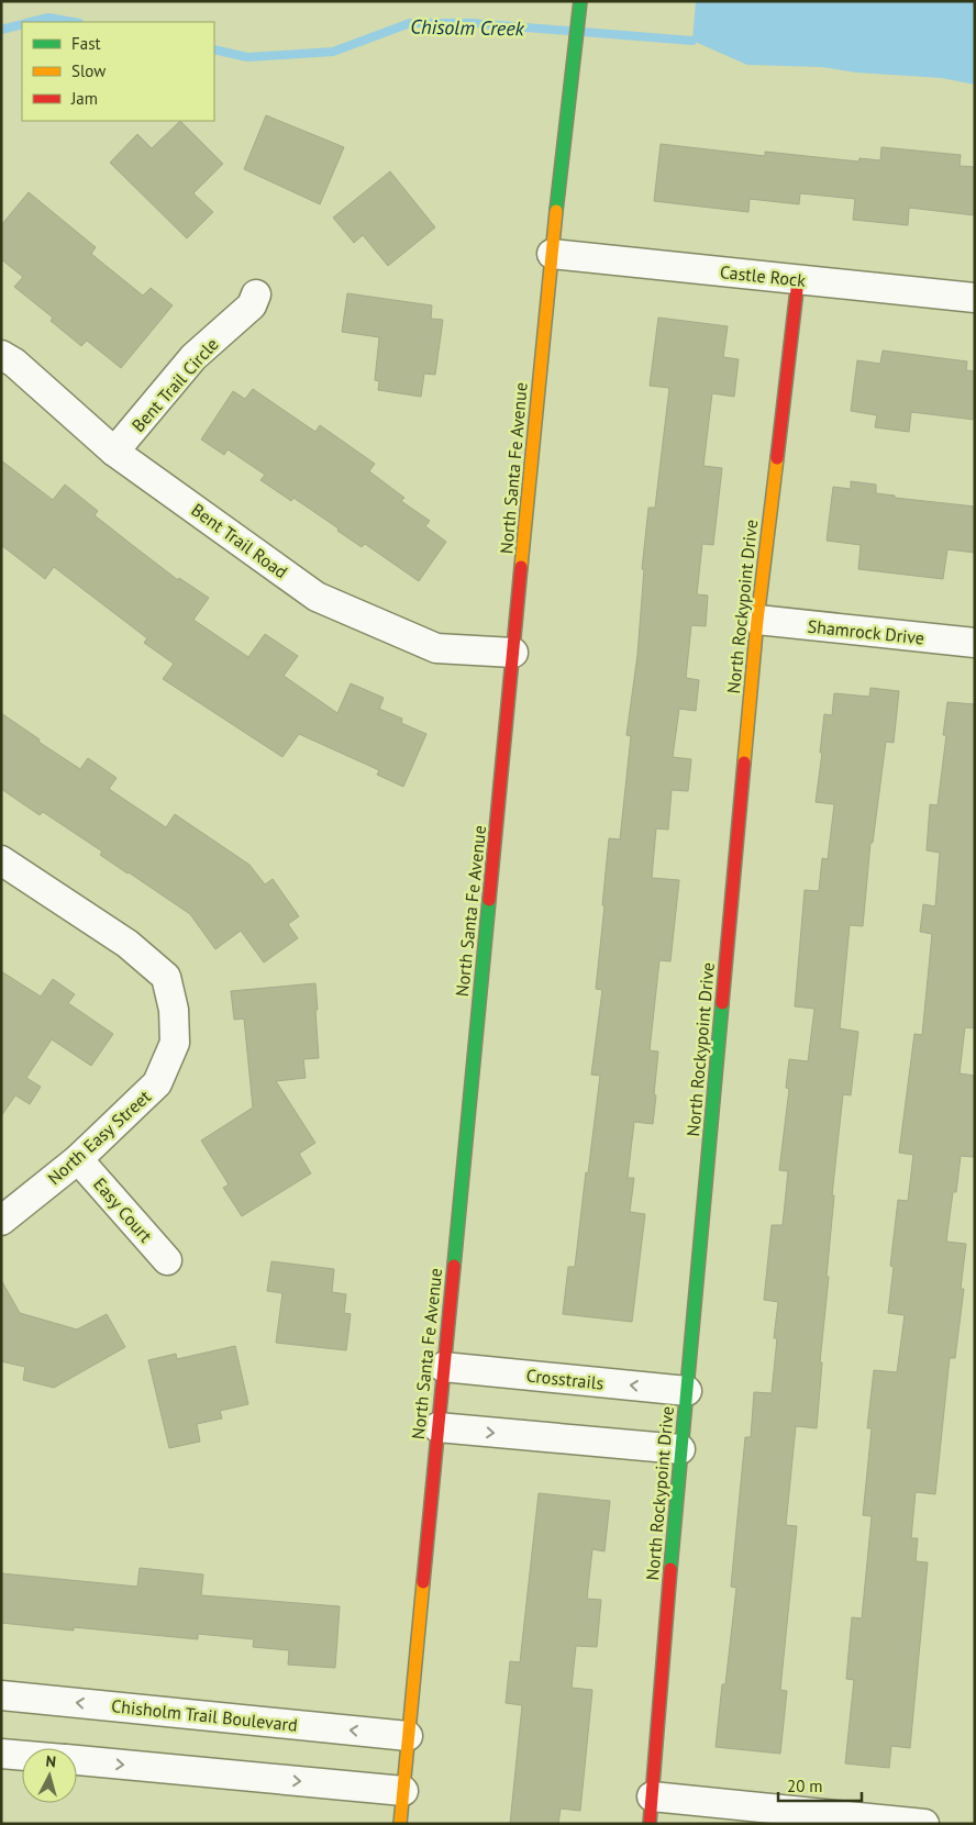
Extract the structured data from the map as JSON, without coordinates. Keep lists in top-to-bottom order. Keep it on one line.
{"streets":{"main road":["North Santa Fe Avenue","North Rockypoint Drive"],"street":["Castle Rock","Bent Trail Circle","Bent Trail Road","Shamrock Drive","North Easy Street","Easy Court","Crosstrails","Chisholm Trail Boulevard"]},"crossings":[["Castle Rock","North Santa Fe Avenue"],["Castle Rock","North Rockypoint Drive"],["Bent Trail Circle","Bent Trail Road"],["North Santa Fe Avenue","Bent Trail Road"],["North Santa Fe Avenue","Crosstrails"],["North Santa Fe Avenue","Chisholm Trail Boulevard"],["North Rockypoint Drive","Shamrock Drive"],["North Rockypoint Drive","Crosstrails"],["North Easy Street","Easy Court"]],"water":["Chisolm Creek"],"legend":["Fast","Slow","Jam"],"scale_bar":"20 m","north":"top"}
